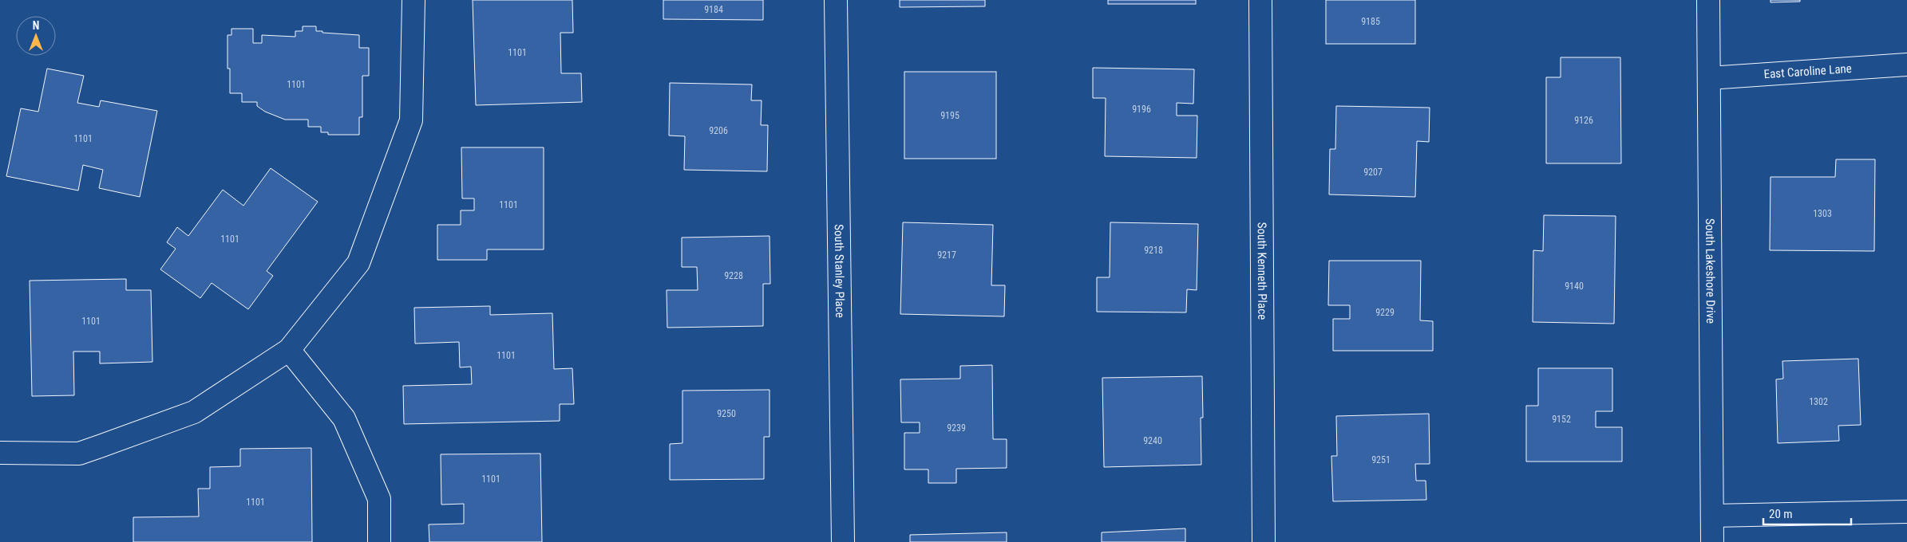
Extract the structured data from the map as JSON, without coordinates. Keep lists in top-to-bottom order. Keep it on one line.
{"streets":{"street":["East Caroline Lane","South Stanley Place","South Kenneth Place","South Lakeshore Drive"]},"crossings":[["East Caroline Lane","South Lakeshore Drive"]],"house_numbers":["9184","9185","1101","1101","9196","9195","9126","9206","1101","9207","1101","1303","1101","9218","9217","9228","9140","9229","1101","1101","1302","9250","9152","9239","9240","9251","1101","1101"],"scale_bar":"20 m","north":"top"}
